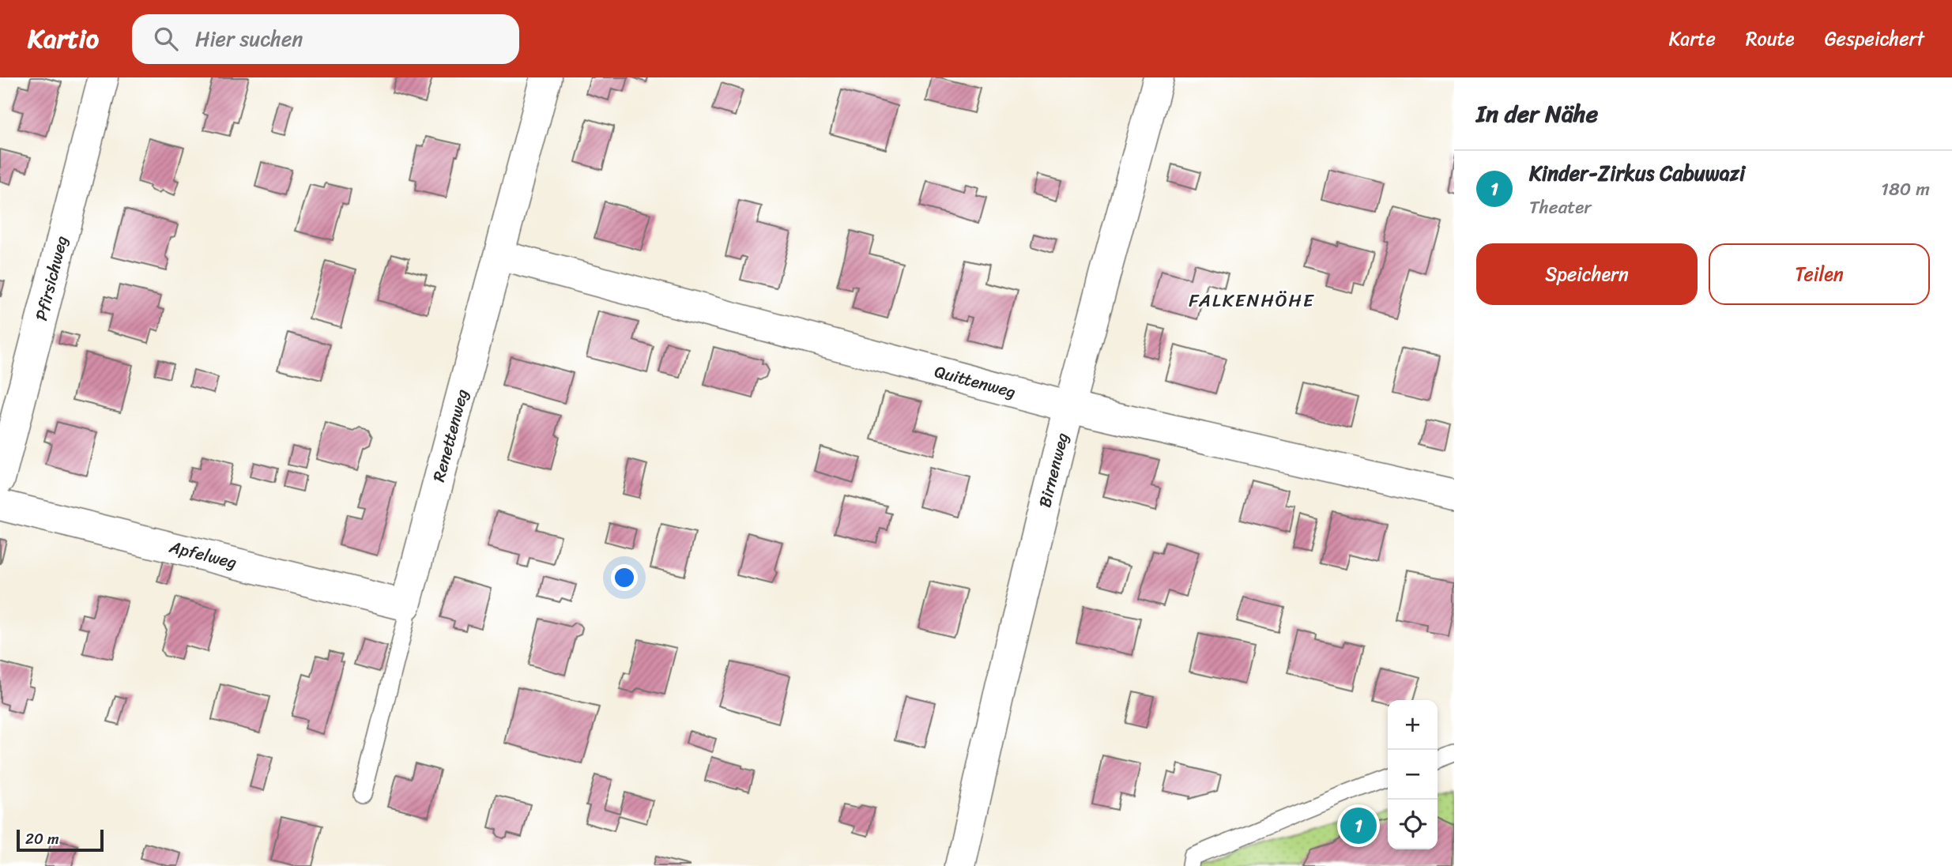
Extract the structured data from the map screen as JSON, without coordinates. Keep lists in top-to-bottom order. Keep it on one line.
{"streets":{"street":["Pfirsichweg","Quittenweg","Renettenweg","Birnenweg","Apfelweg"]},"crossings":[["Quittenweg","Renettenweg"],["Quittenweg","Birnenweg"],["Renettenweg","Apfelweg"]],"districts":["FALKENHÖHE"],"scale_bar":"20 m","page":{"header":"Kartio","search":"Hier suchen","nav":["Karte","Route","Gespeichert"],"heading":"In der Nähe","list":[{"mark":"1","name":"Kinder-Zirkus Cabuwazi","note":"Theater","value":"180 m"}],"buttons":["Speichern","Teilen"],"map_buttons":["+","−"],"pins":"1","scale":"20 m"}}
